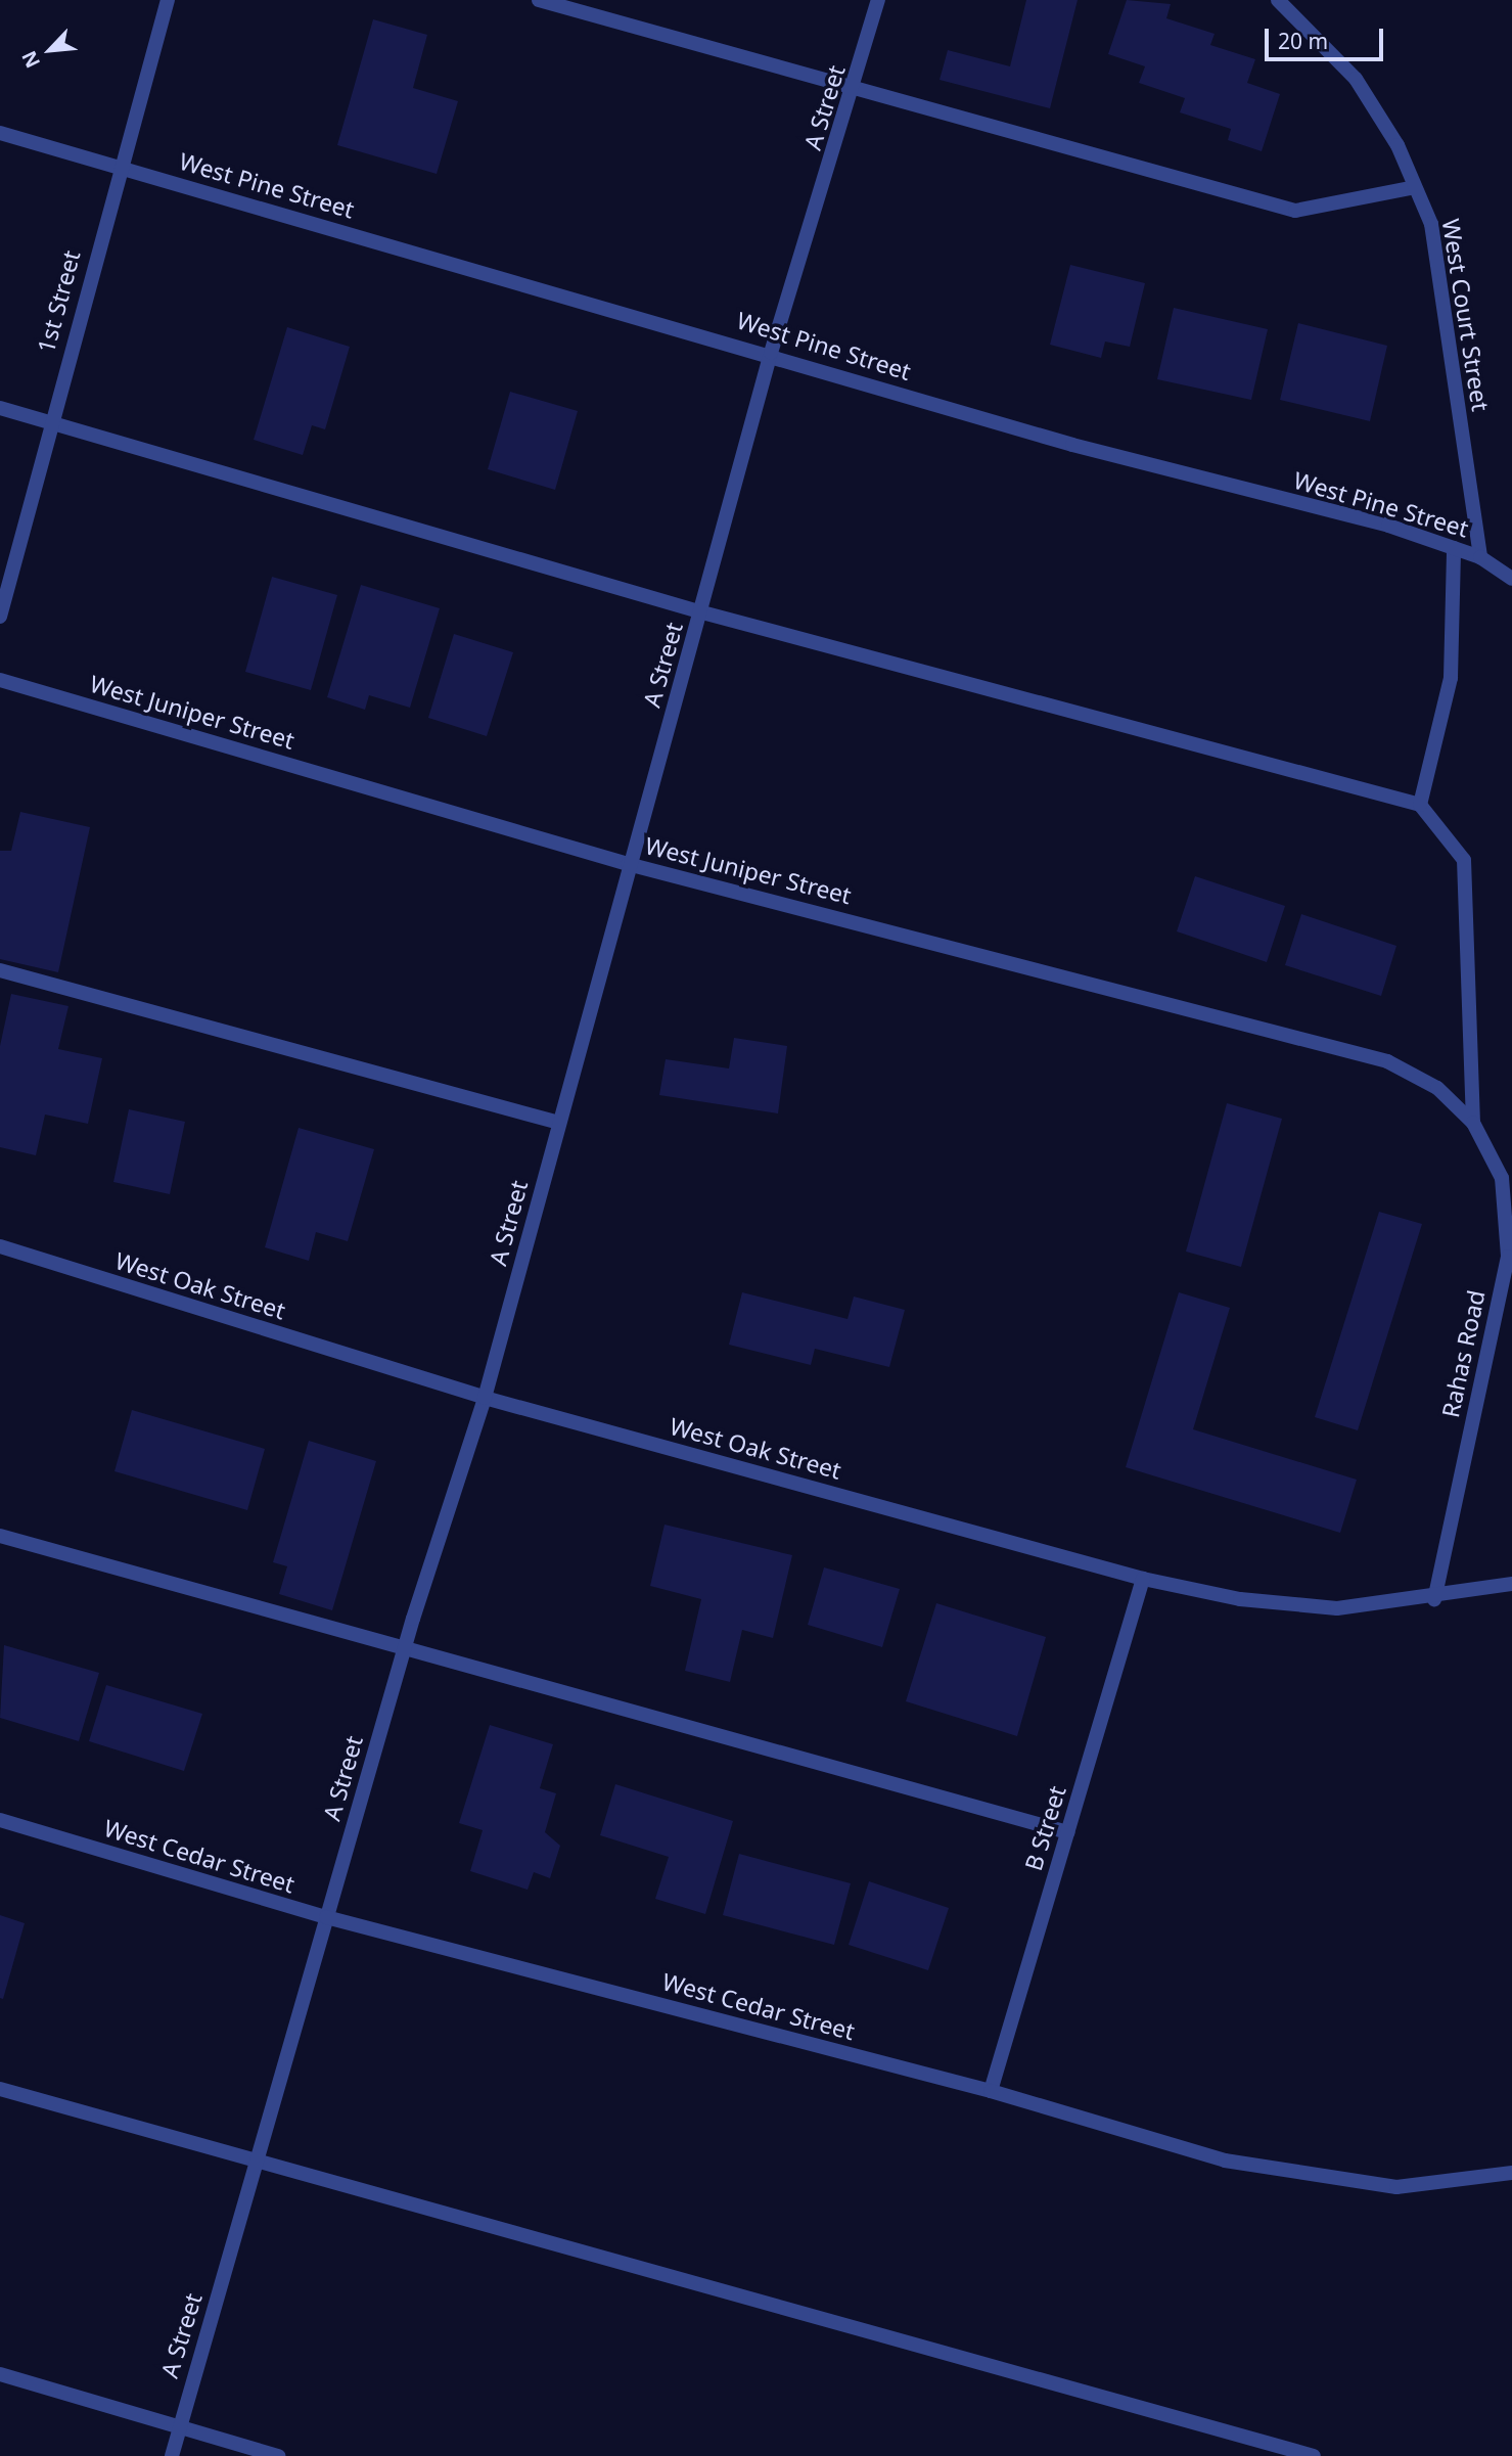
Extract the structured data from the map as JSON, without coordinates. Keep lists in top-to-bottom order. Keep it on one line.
{"streets":{"street":["A Street","West Pine Street","1st Street","West Court Street","West Juniper Street","West Oak Street","Rahas Road","B Street","West Cedar Street"]},"crossings":[["A Street","West Pine Street"],["A Street","West Juniper Street"],["A Street","West Oak Street"],["A Street","West Cedar Street"],["West Pine Street","1st Street"],["West Pine Street","West Court Street"],["West Juniper Street","Rahas Road"],["West Oak Street","Rahas Road"],["West Oak Street","B Street"],["B Street","West Cedar Street"]],"scale_bar":"20 m","north":"bottom left"}
